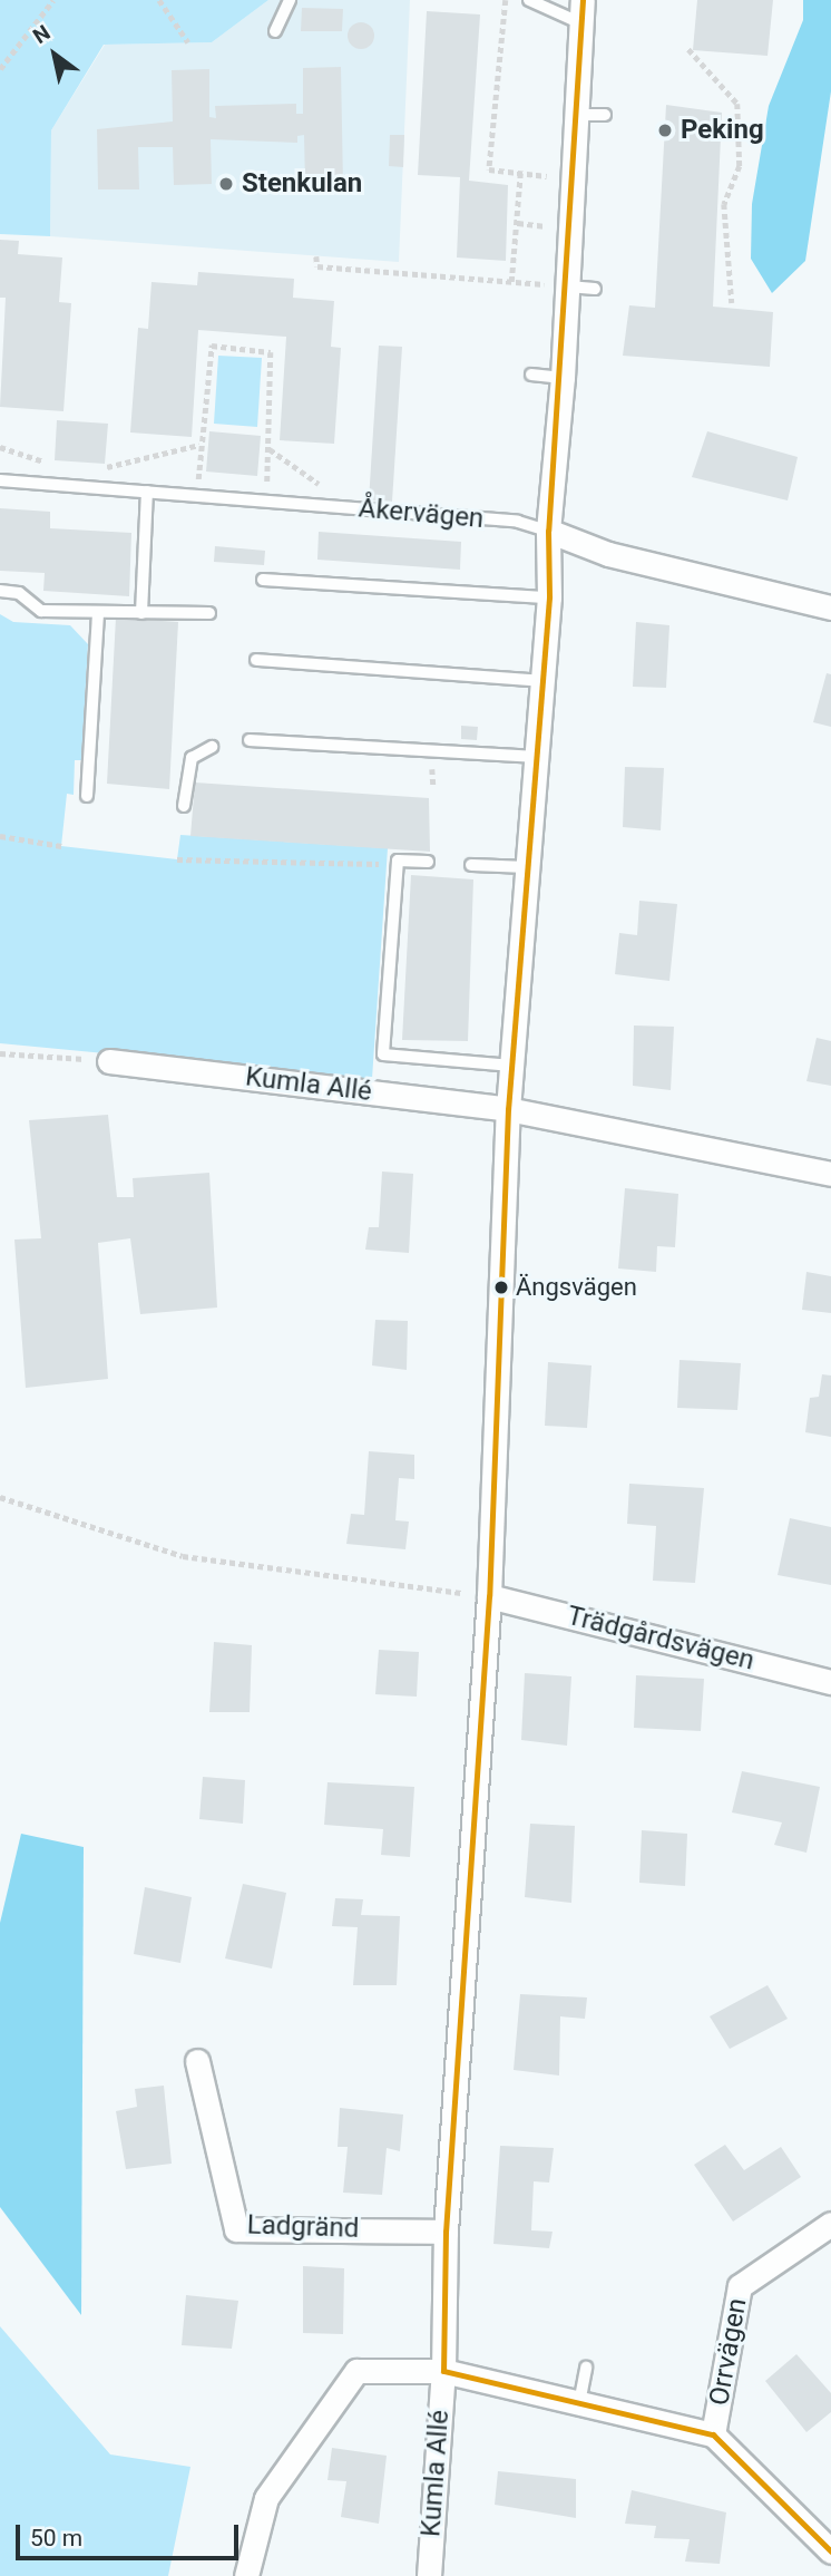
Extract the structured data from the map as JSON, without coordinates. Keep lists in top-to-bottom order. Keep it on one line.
{"streets":{"street":["Åkervägen","Kumla Allé","Trädgårdsvägen","Ladgränd","Orrvägen"]},"crossings":[["Åkervägen","Kumla Allé"],["Kumla Allé","Trädgårdsvägen"],["Kumla Allé","Ladgränd"]],"places":["Peking","Stenkulan","Ängsvägen"],"scale_bar":"50 m","north":"top left"}
